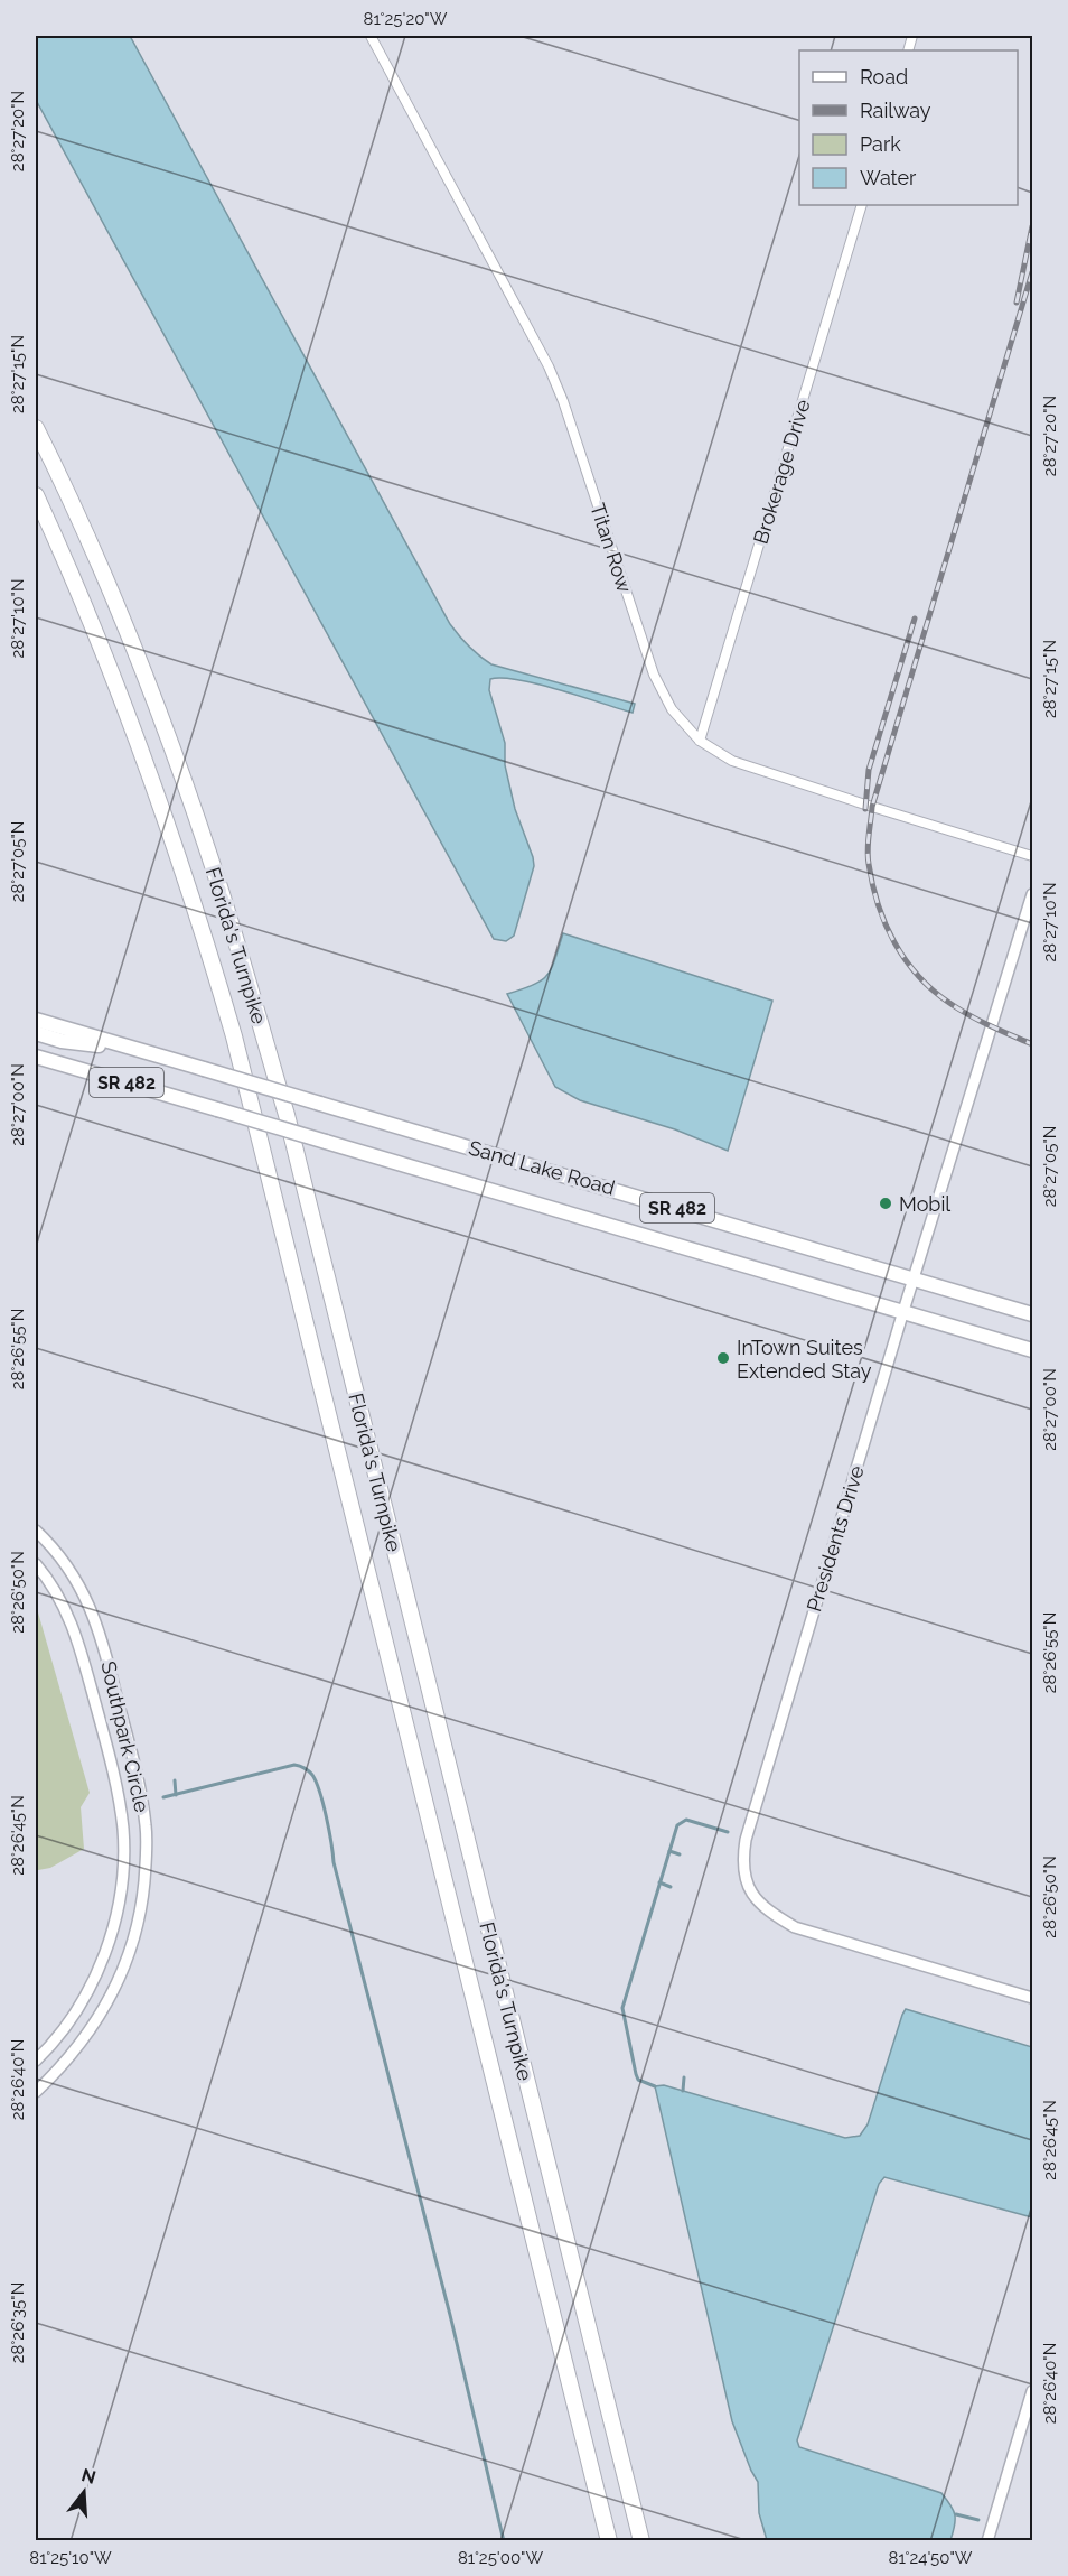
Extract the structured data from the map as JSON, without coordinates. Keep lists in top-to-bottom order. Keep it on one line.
{"streets":{"highway":["Florida's Turnpike"],"main road":["SR 482","Sand Lake Road"],"street":["Brokerage Drive","Titan Row","Presidents Drive","Southpark Circle"]},"crossings":[["Brokerage Drive","Titan Row"],["SR 482","Sand Lake Road"],["Sand Lake Road","Presidents Drive"]],"places":["Mobil","InTown Suites Extended Stay"],"legend":["Road","Railway","Park","Water"],"north":"top","coordinates":["81°25'20\"W","28°27'20\"N","28°27'15\"N","28°27'10\"N","28°27'05\"N","28°27'00\"N","28°26'55\"N","28°26'50\"N","28°26'45\"N","28°26'40\"N","28°26'35\"N","81°25'10\"W","81°25'00\"W","81°24'50\"W"]}
